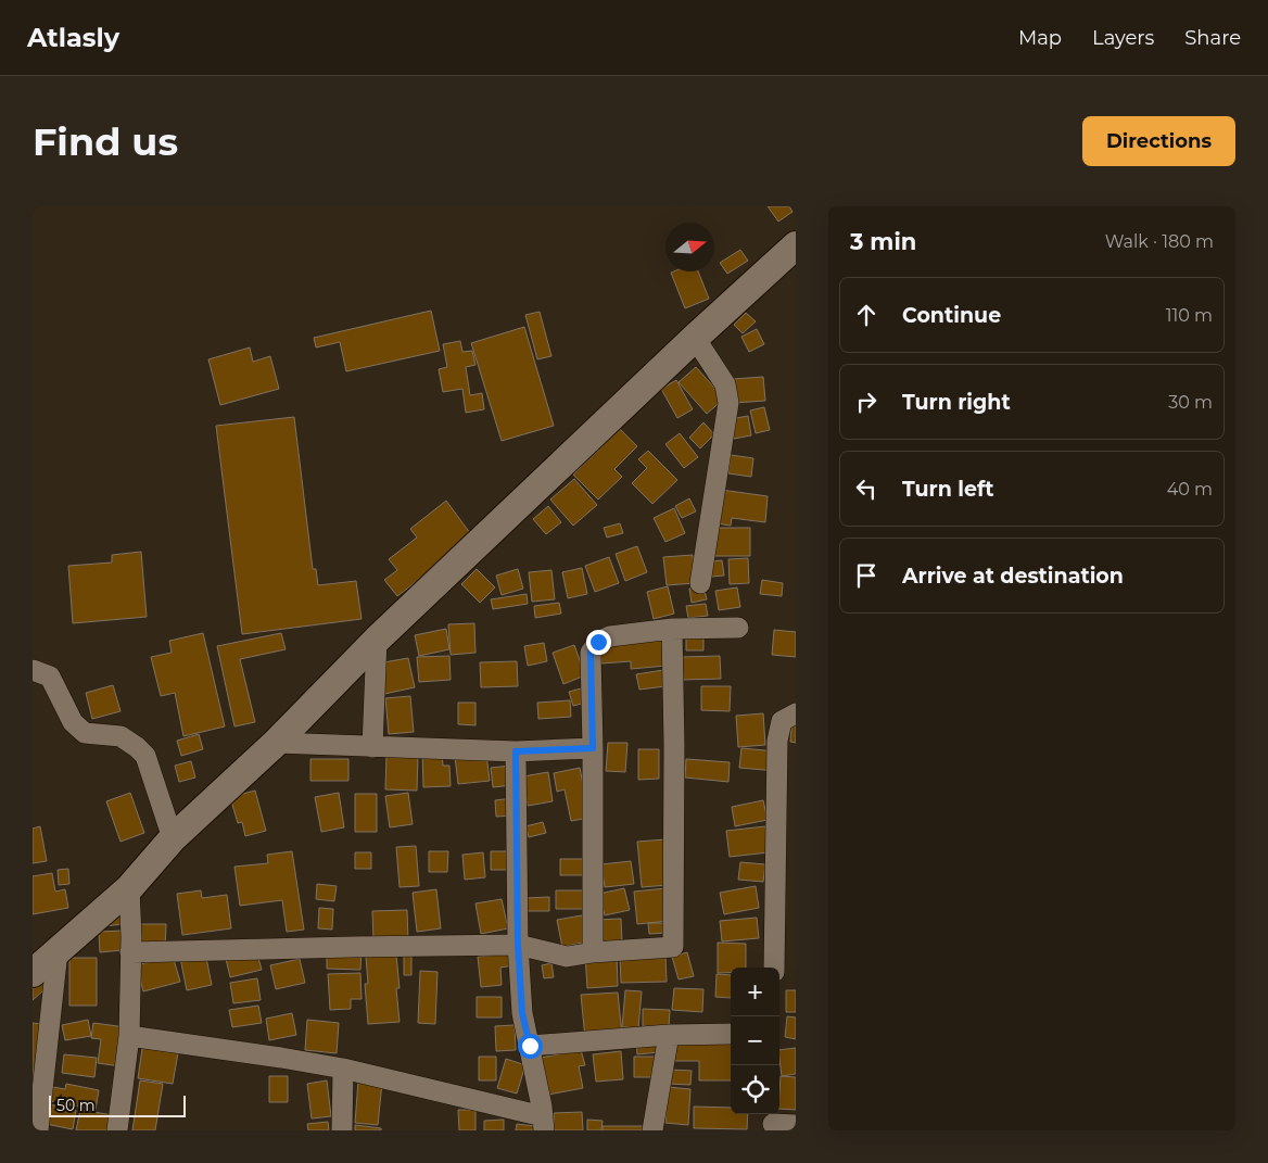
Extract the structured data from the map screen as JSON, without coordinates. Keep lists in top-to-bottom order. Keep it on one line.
{"scale_bar":"50 m","north":"right","page":{"header":"Atlasly","nav":["Map","Layers","Share"],"buttons":"Directions","title":"Find us","heading":["3 min","Walk · 180 m"],"list":[["Continue","110 m"],["Turn right","30 m"],["Turn left","40 m"],"Arrive at destination"],"map_buttons":["+","−"],"scale":"50 m"}}
